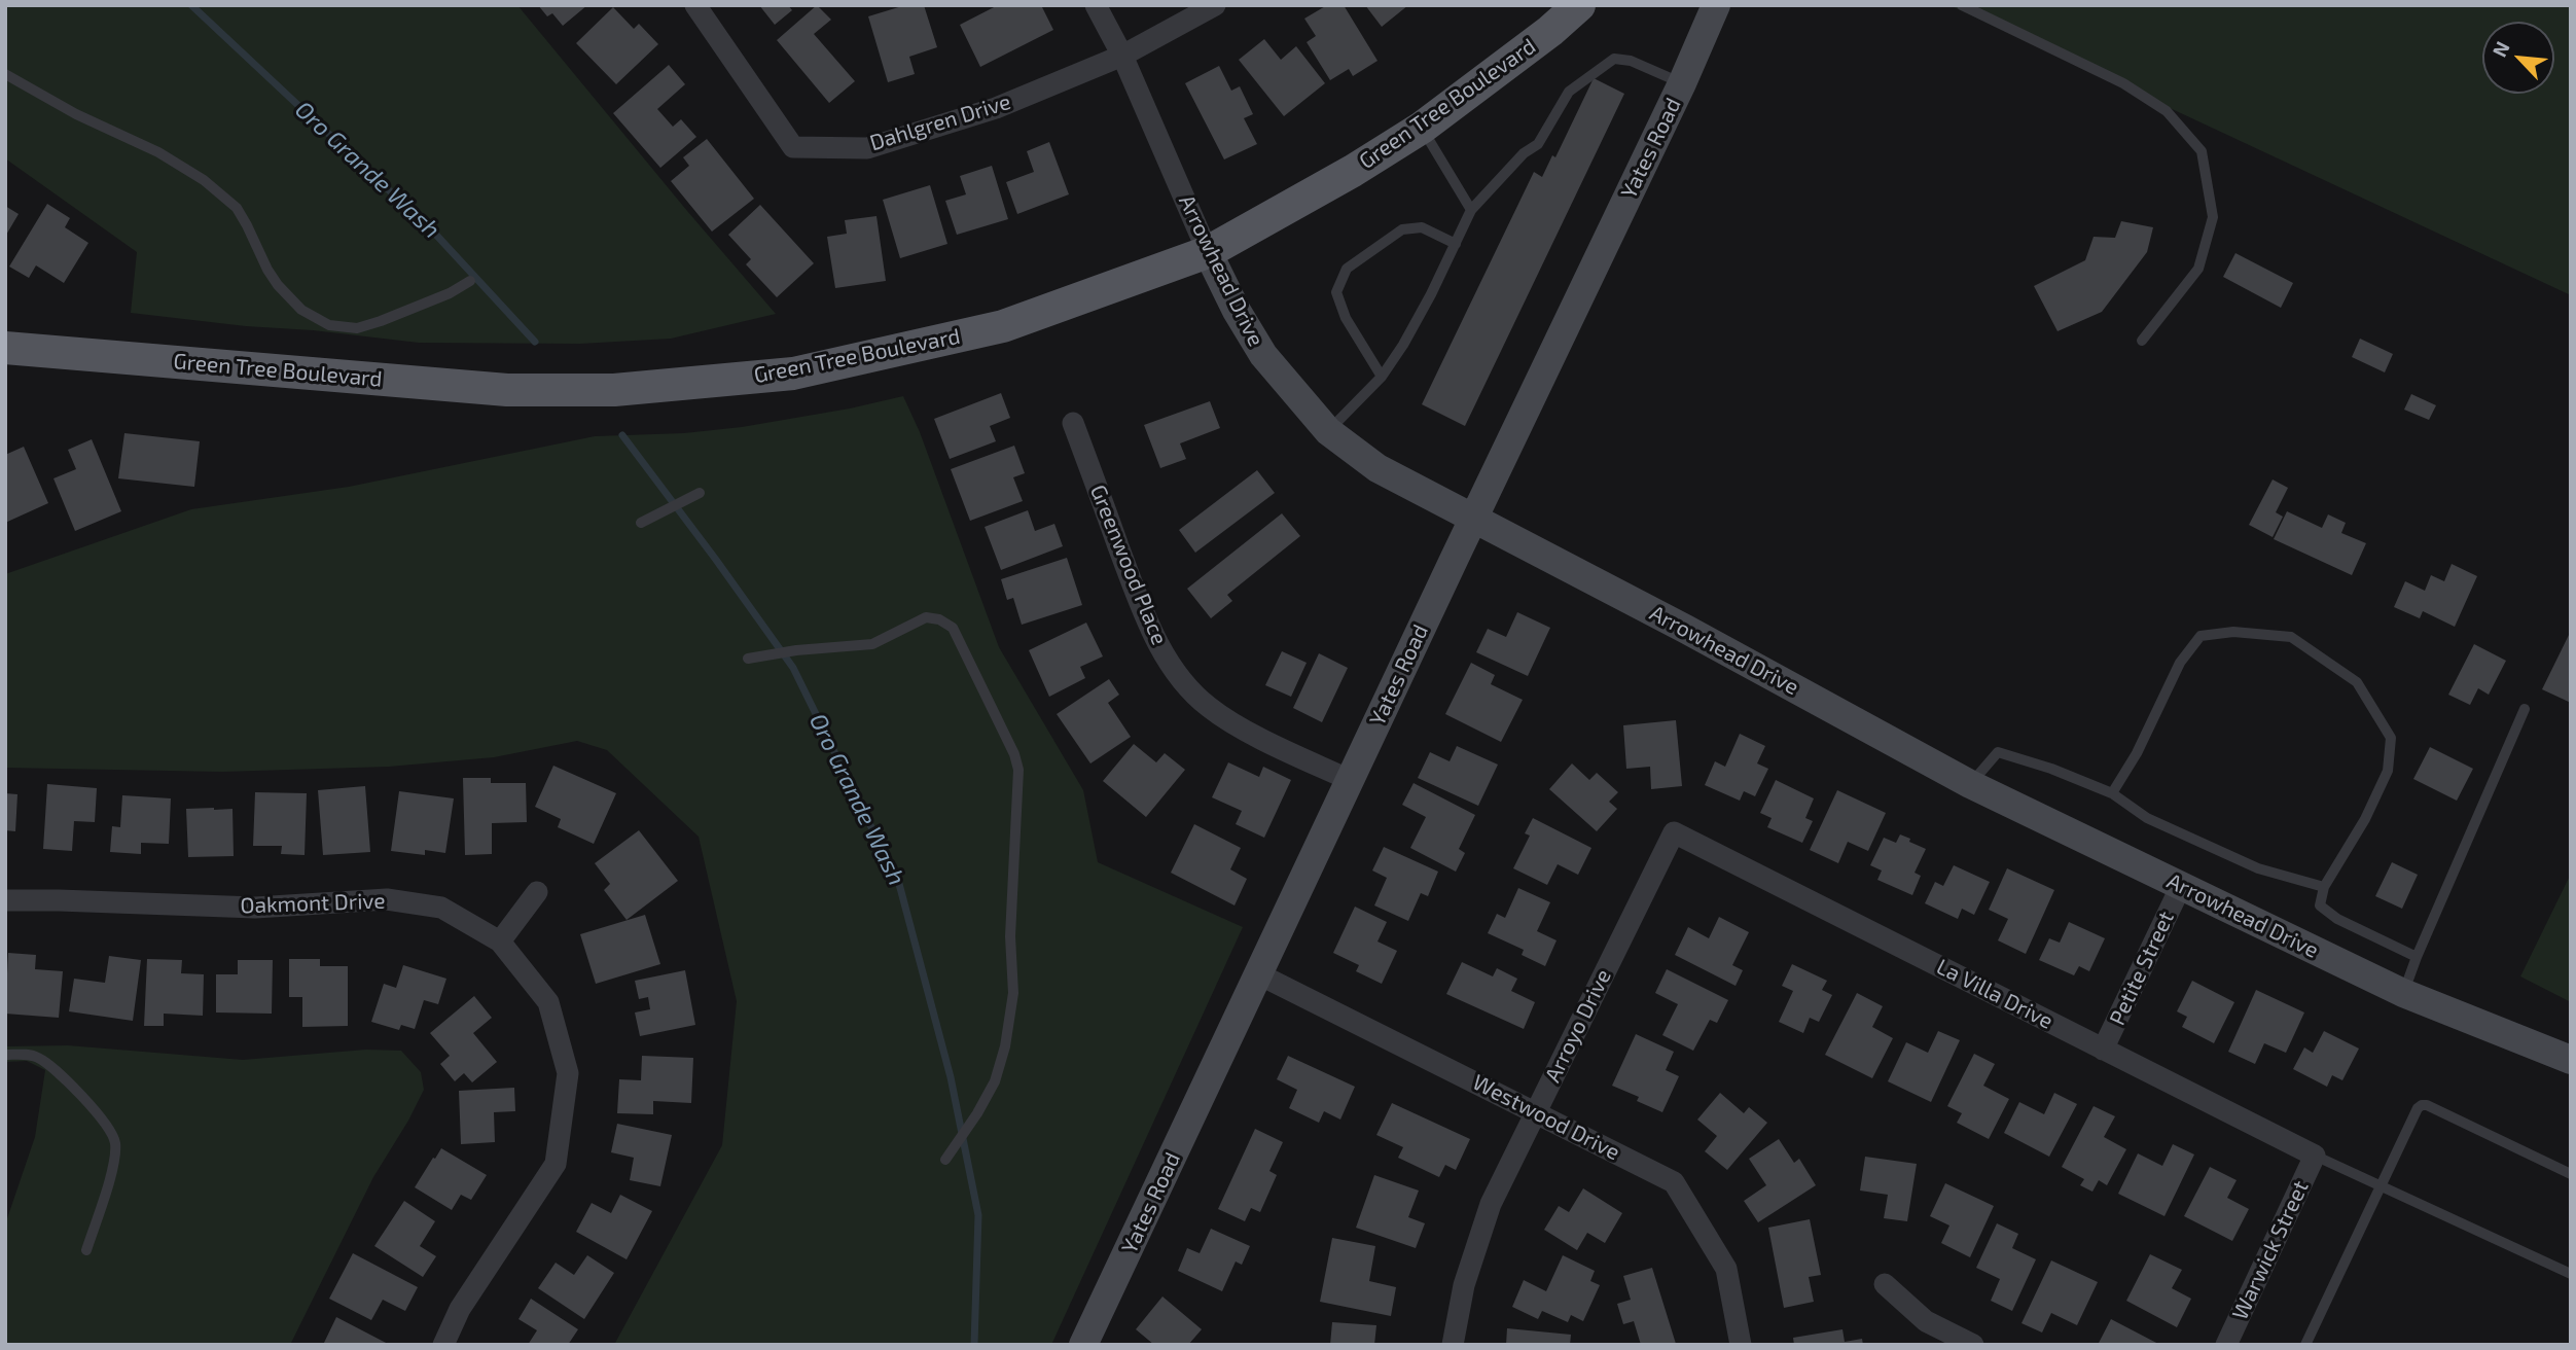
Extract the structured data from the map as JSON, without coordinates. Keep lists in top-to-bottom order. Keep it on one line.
{"streets":{"main road":["Green Tree Boulevard","Yates Road","Arrowhead Drive"],"street":["Dahlgren Drive","Greenwood Place","Oakmont Drive","Petite Street","La Villa Drive","Arroyo Drive","Westwood Drive","Warwick Street"]},"crossings":[["Green Tree Boulevard","Arrowhead Drive"],["Dahlgren Drive","Arrowhead Drive"],["Yates Road","Arrowhead Drive"],["Yates Road","Greenwood Place"],["Yates Road","Westwood Drive"],["Arrowhead Drive","Petite Street"],["Petite Street","La Villa Drive"],["La Villa Drive","Arroyo Drive"],["La Villa Drive","Warwick Street"],["Arroyo Drive","Westwood Drive"]],"water":["Oro Grande Wash"],"north":"top left"}
